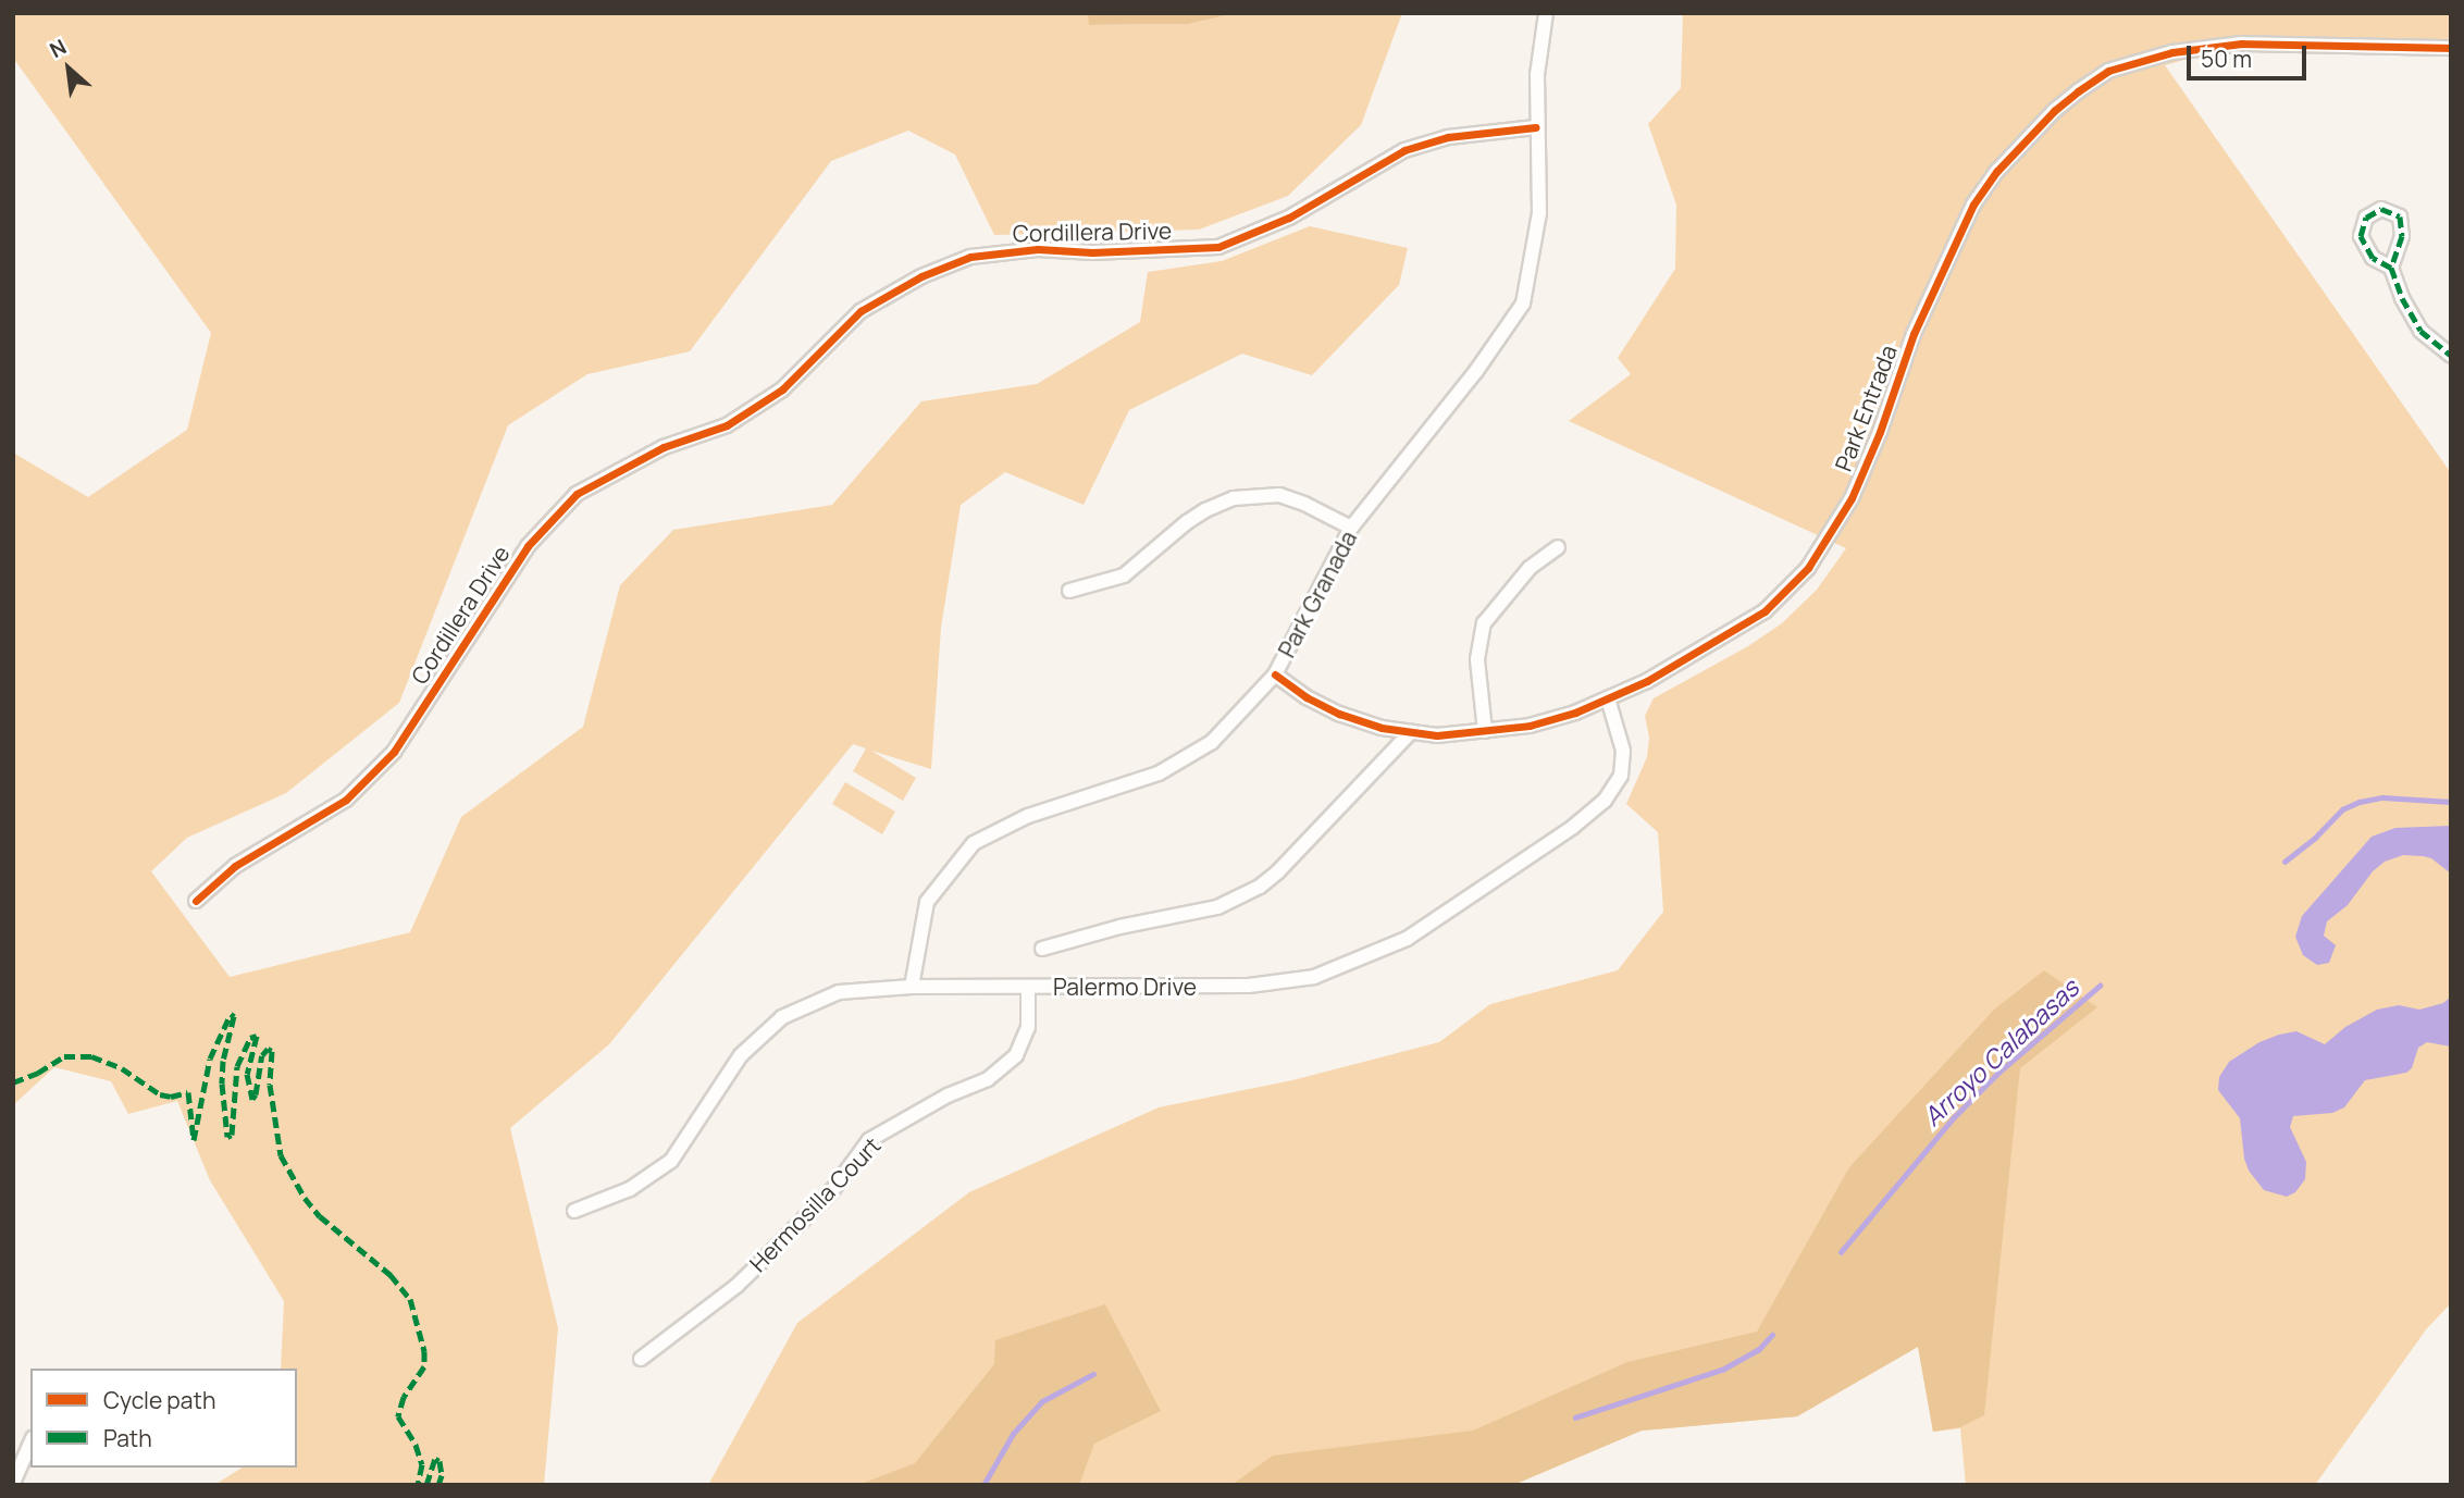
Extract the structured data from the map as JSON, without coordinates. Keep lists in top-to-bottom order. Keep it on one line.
{"streets":{"street":["Cordillera Drive","Park Entrada","Park Granada","Palermo Drive","Hermosilla Court"]},"crossings":[["Cordillera Drive","Park Granada"],["Park Entrada","Park Granada"],["Park Entrada","Palermo Drive"],["Park Granada","Palermo Drive"],["Palermo Drive","Hermosilla Court"]],"water":["Arroyo Calabasas"],"legend":["Cycle path","Path"],"scale_bar":"50 m","north":"top left"}
